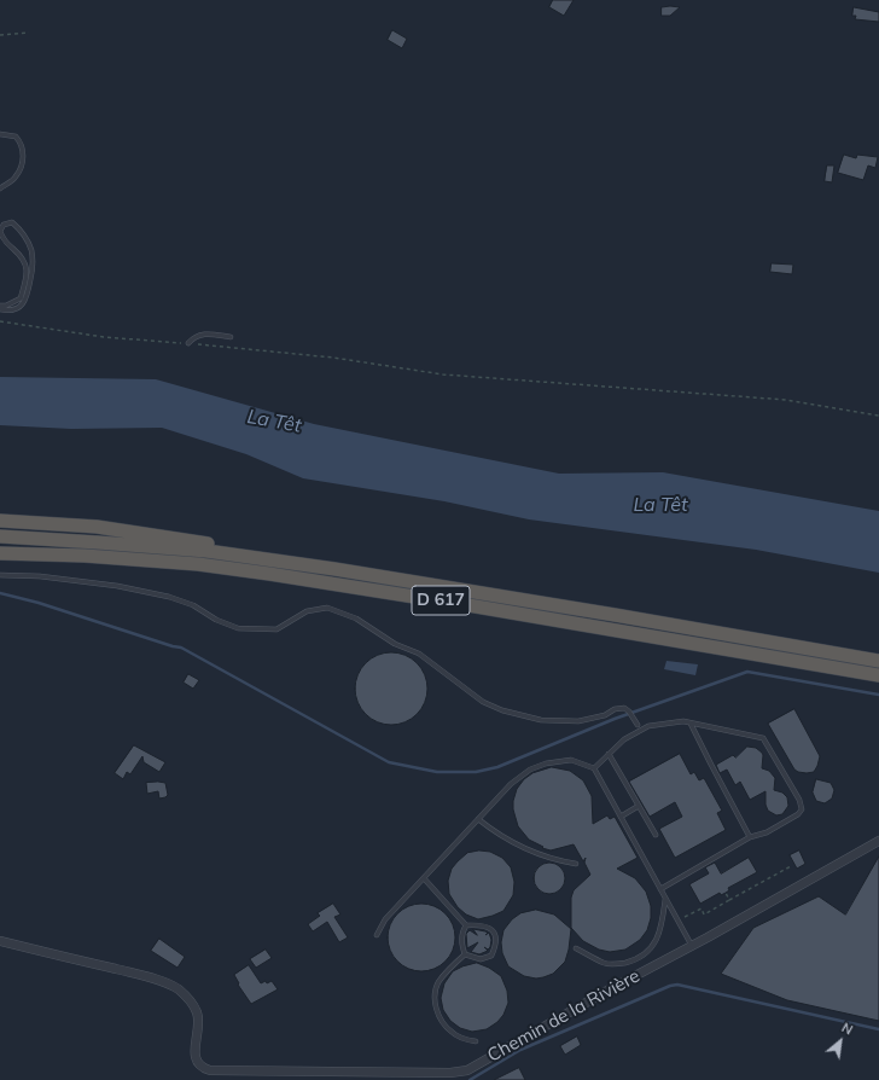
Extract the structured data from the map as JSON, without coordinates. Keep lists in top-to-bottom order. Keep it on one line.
{"streets":{"highway":["D 617"],"street":["Chemin de la Rivière"]},"water":["La Têt"],"north":"top right"}
